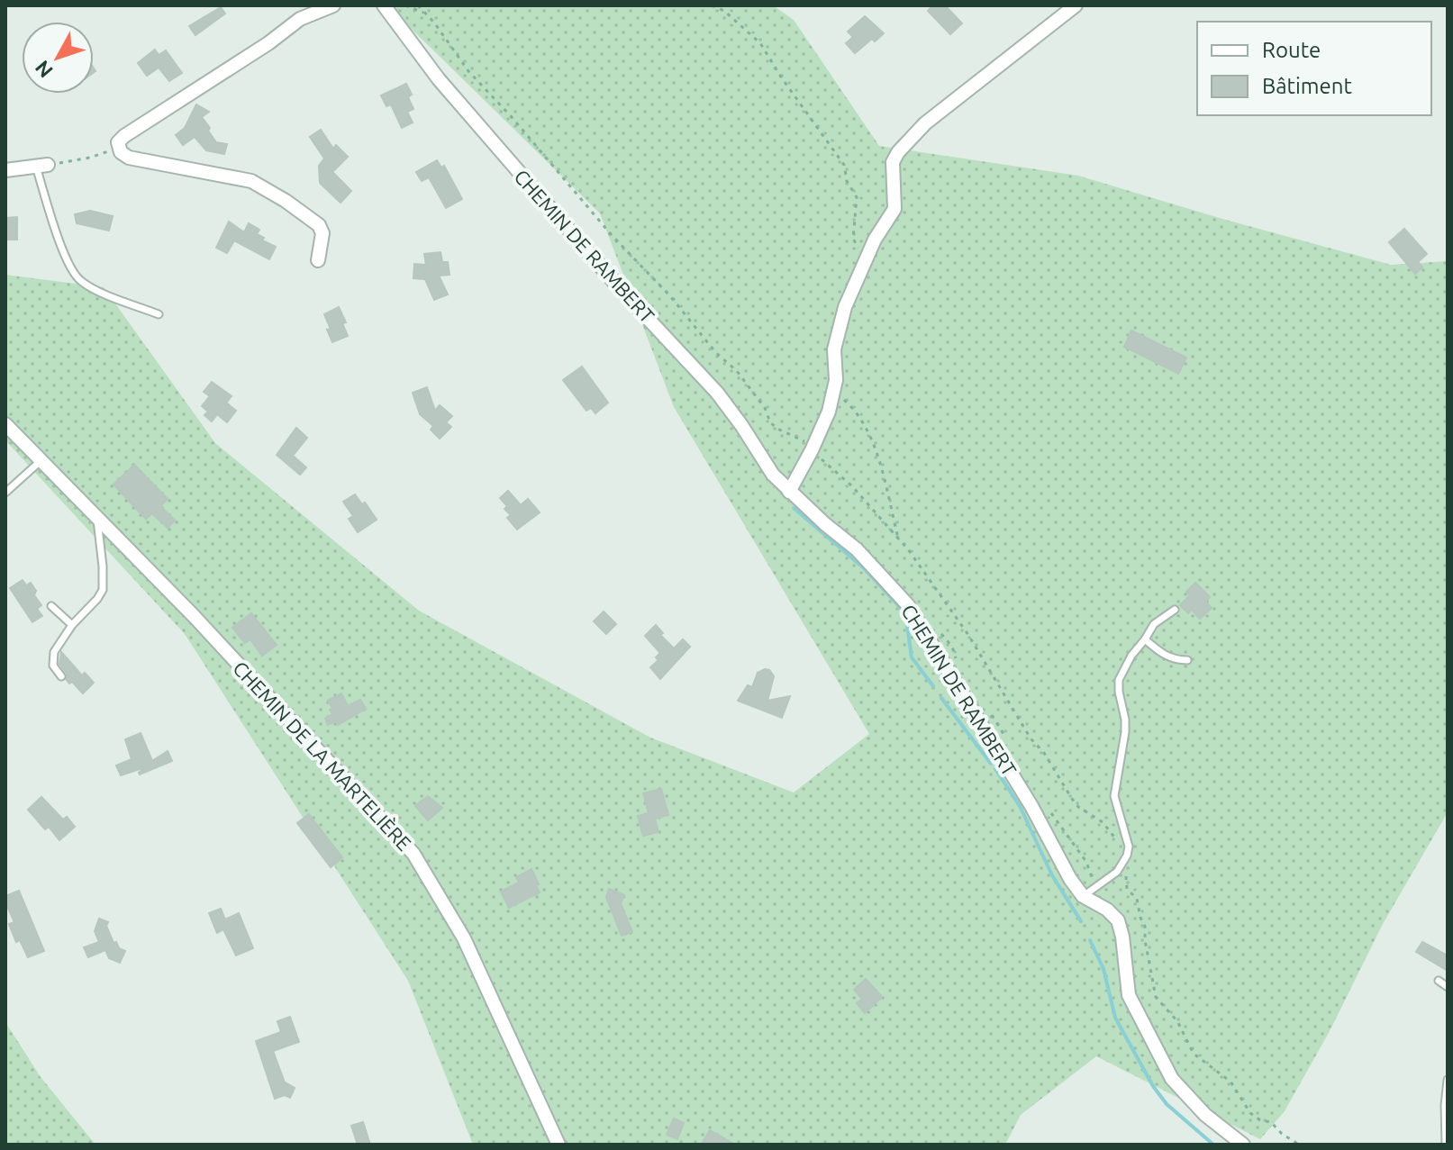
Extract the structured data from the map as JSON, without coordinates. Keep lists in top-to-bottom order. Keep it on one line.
{"streets":{"street":["CHEMIN DE RAMBERT","CHEMIN DE LA MARTELIÈRE"]},"legend":["Route","Bâtiment"],"north":"bottom left"}
